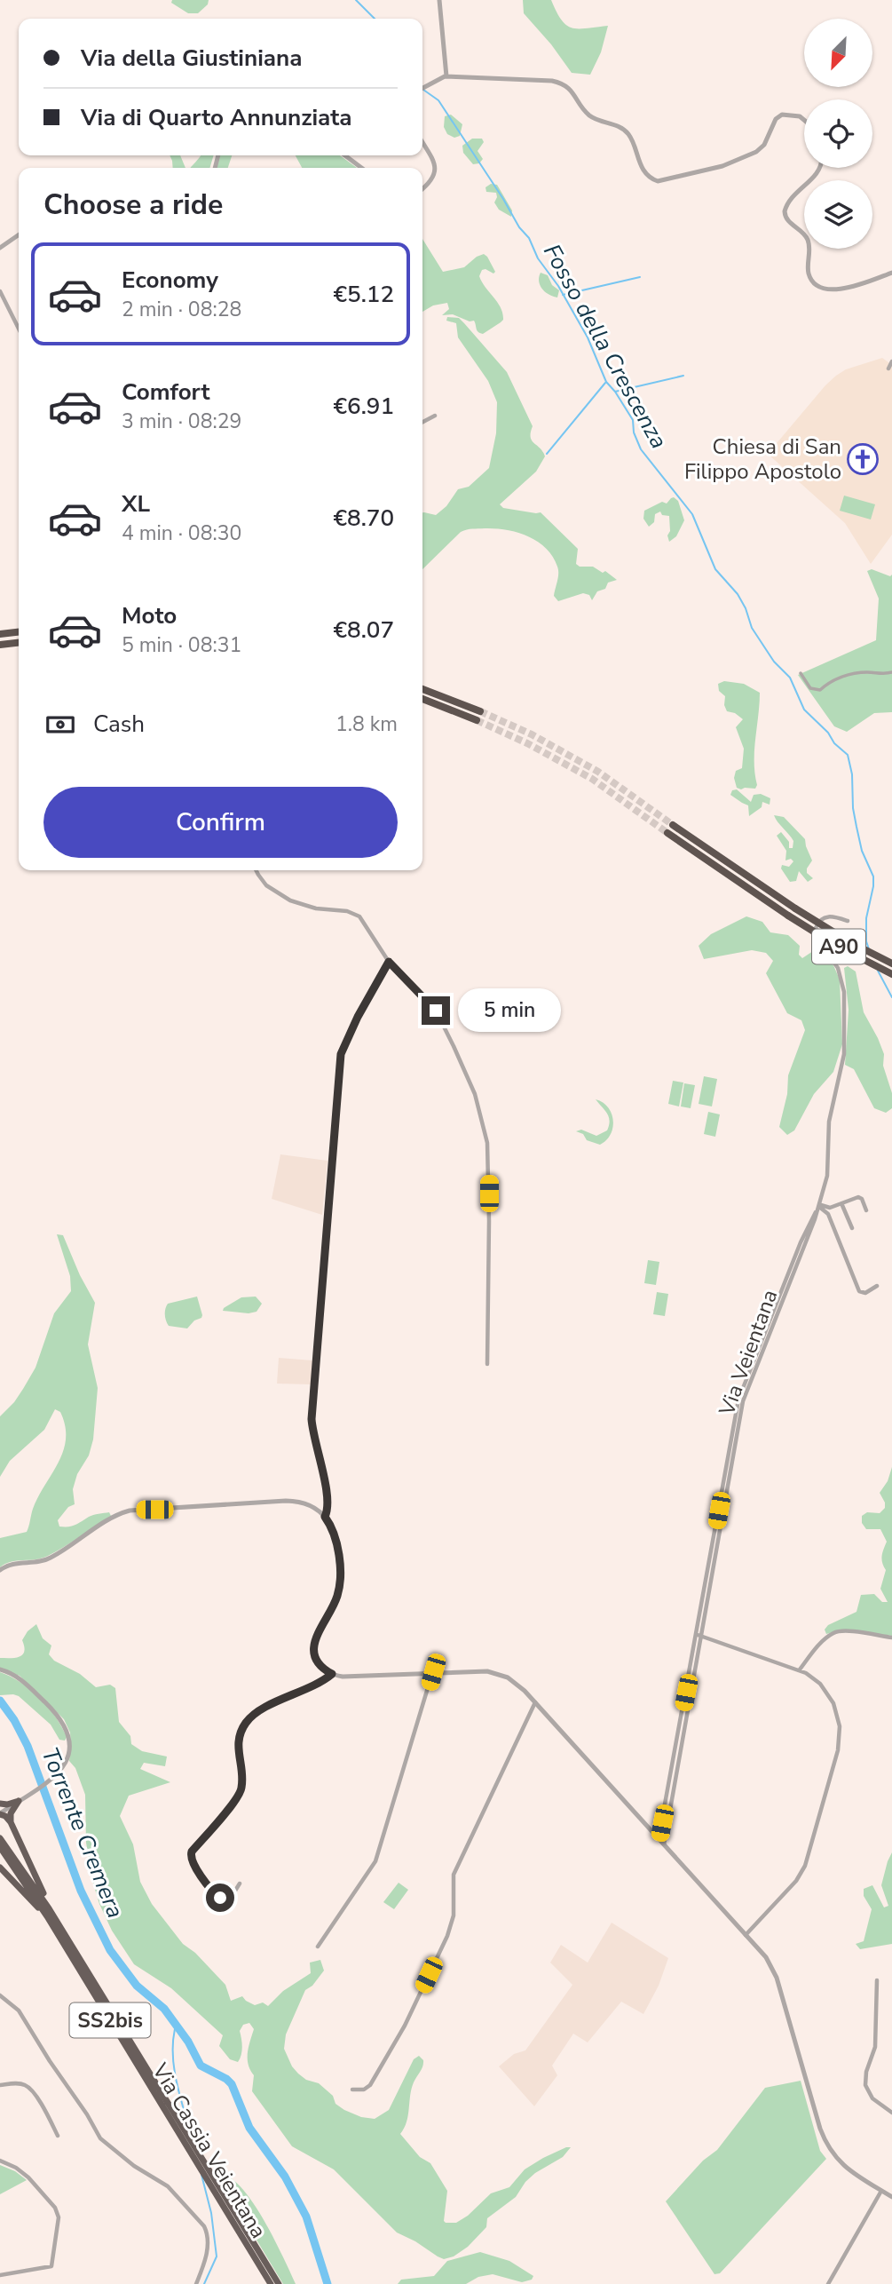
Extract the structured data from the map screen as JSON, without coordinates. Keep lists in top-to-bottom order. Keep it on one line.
{"streets":{"highway":["A90","SS2bis","Via Cassia Veientana"],"street":["Via Veientana"]},"water":["Fosso della Crescenza","Torrente Cremera"],"places":{"church":["Chiesa di San Filippo Apostolo"]},"north":"bottom left","page":{"banner":["Via della Giustiniana","Via di Quarto Annunziata"],"heading":"Choose a ride","list":[{"name":"Economy","note":"2 min · 08:28","value":"€5.12"},{"name":"Comfort","note":"3 min · 08:29","value":"€6.91"},{"name":"XL","note":"4 min · 08:30","value":"€8.70"},{"name":"Moto","note":"5 min · 08:31","value":"€8.07"}],"pay":["Cash","1.8 km"],"buttons":"Confirm","bubble":"5 min"}}
